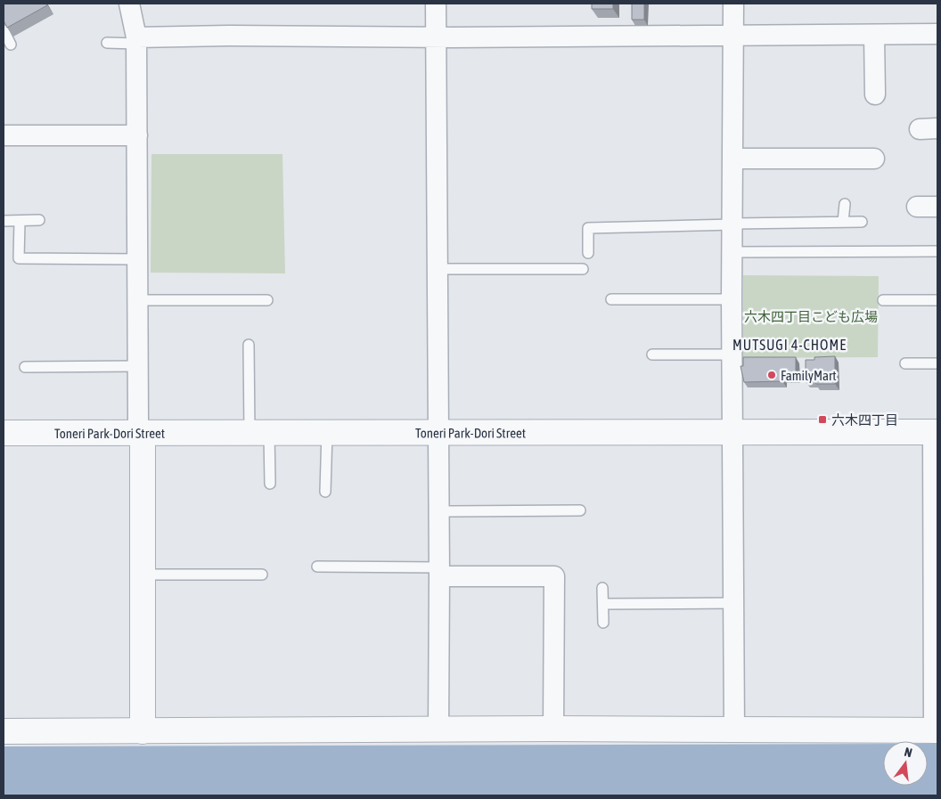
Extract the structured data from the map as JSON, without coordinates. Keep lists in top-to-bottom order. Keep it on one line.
{"streets":{"street":["Toneri Park-Dori Street"]},"districts":["MUTSUGI 4-CHOME"],"parks":["六木四丁目こども広場"],"places":{"other":["FamilyMart"],"transit":["六木四丁目"]},"north":"top"}
